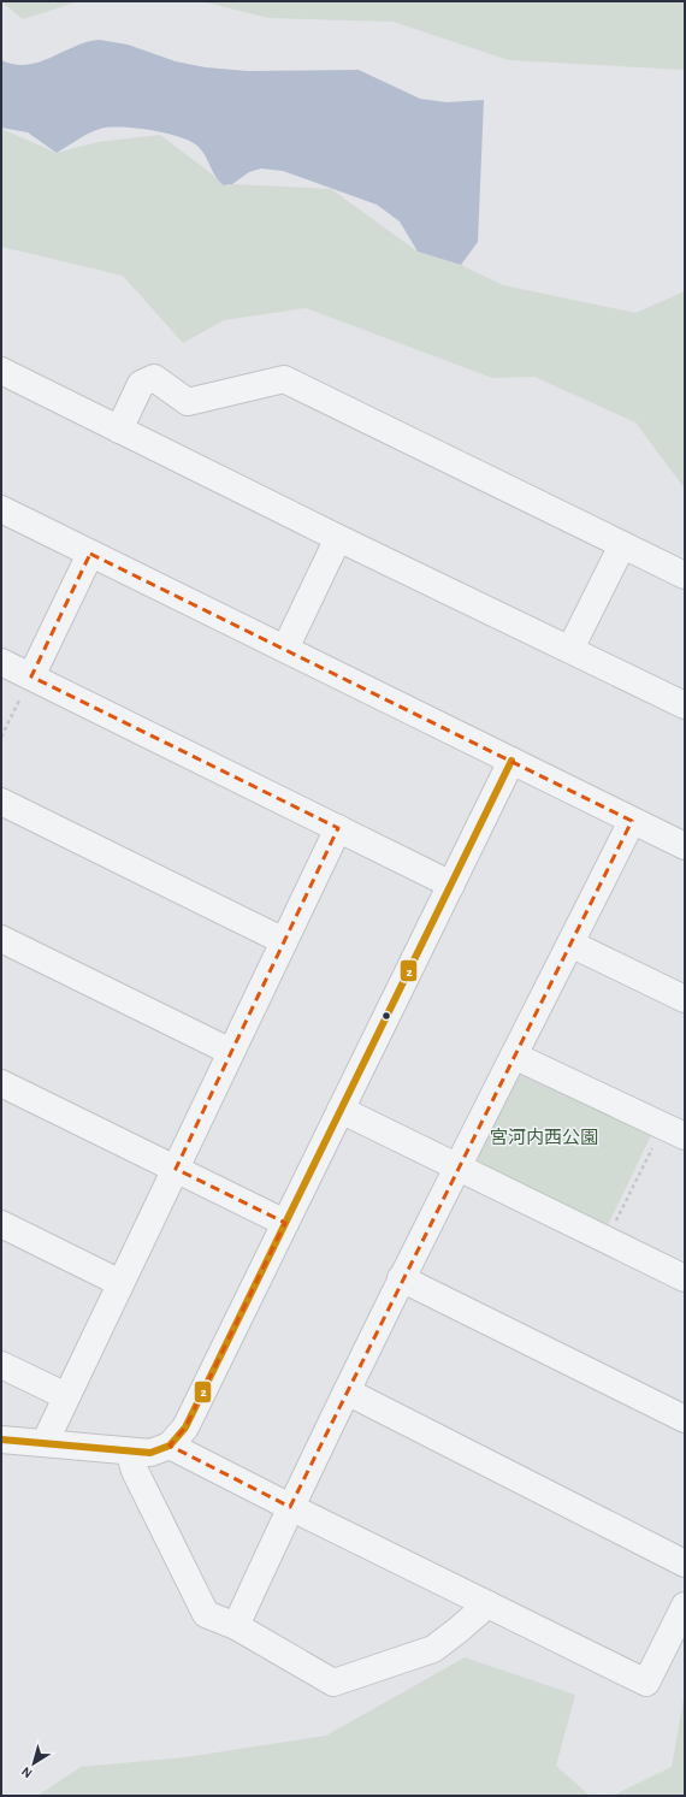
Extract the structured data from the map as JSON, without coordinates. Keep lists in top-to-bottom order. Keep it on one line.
{"parks":["宮河内西公園"],"lines":["transit line 2"],"north":"bottom left"}
